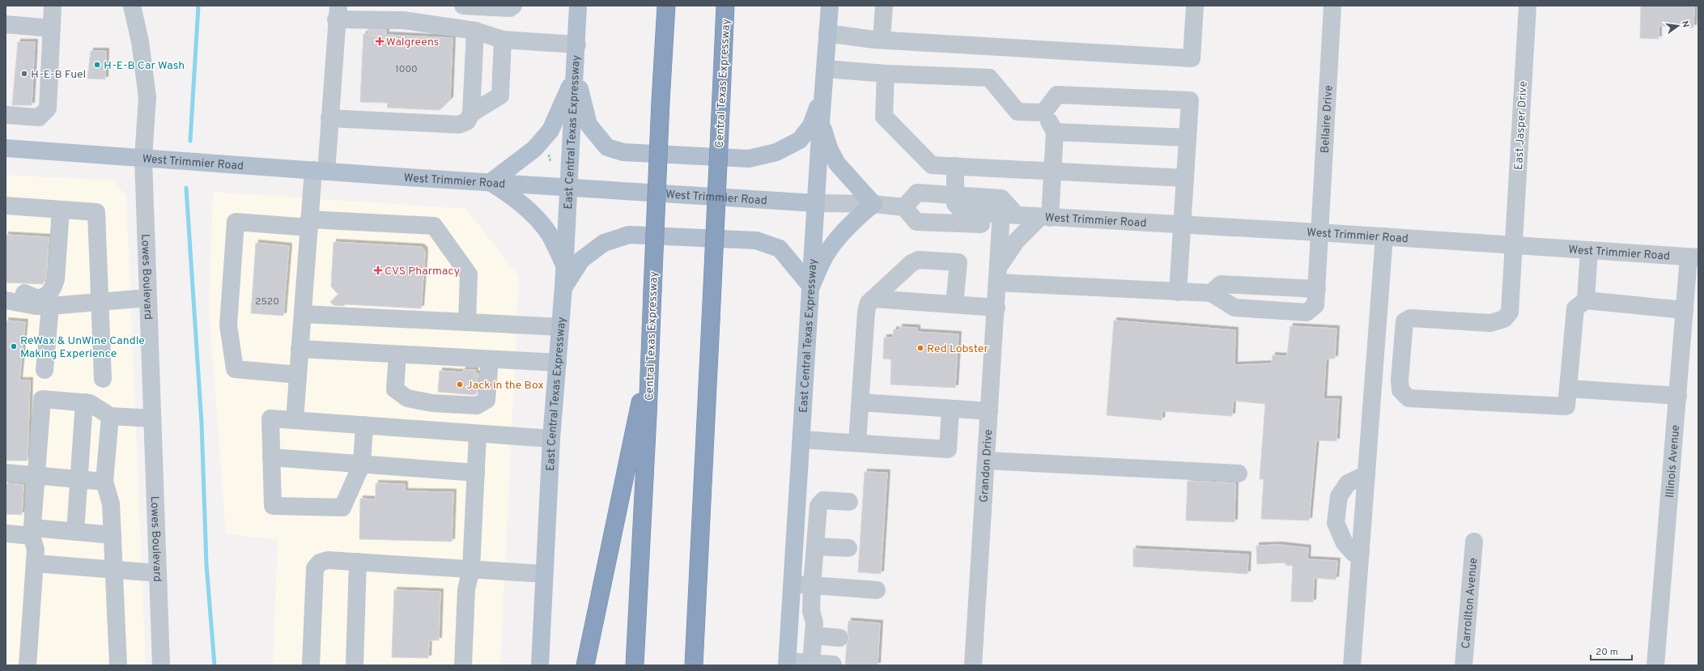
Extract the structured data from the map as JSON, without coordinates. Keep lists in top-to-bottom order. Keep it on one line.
{"streets":{"highway":["Central Texas Expressway"],"main road":["East Central Texas Expressway","West Trimmier Road"],"street":["Bellaire Drive","East Jasper Drive","Lowes Boulevard","Illinois Avenue","Grandon Drive","Carrollton Avenue"]},"crossings":[["Bellaire Drive","West Trimmier Road"],["East Jasper Drive","West Trimmier Road"],["East Central Texas Expressway","West Trimmier Road"],["West Trimmier Road","Lowes Boulevard"],["West Trimmier Road","Illinois Avenue"]],"places":{"health":["Walgreens","CVS Pharmacy"],"other":["H-E-B Car Wash","H-E-B Fuel","ReWax & UnWine Candle Making Experience","Red Lobster","Jack in the Box"]},"house_numbers":["1000","2520"],"scale_bar":"20 m","north":"right"}
